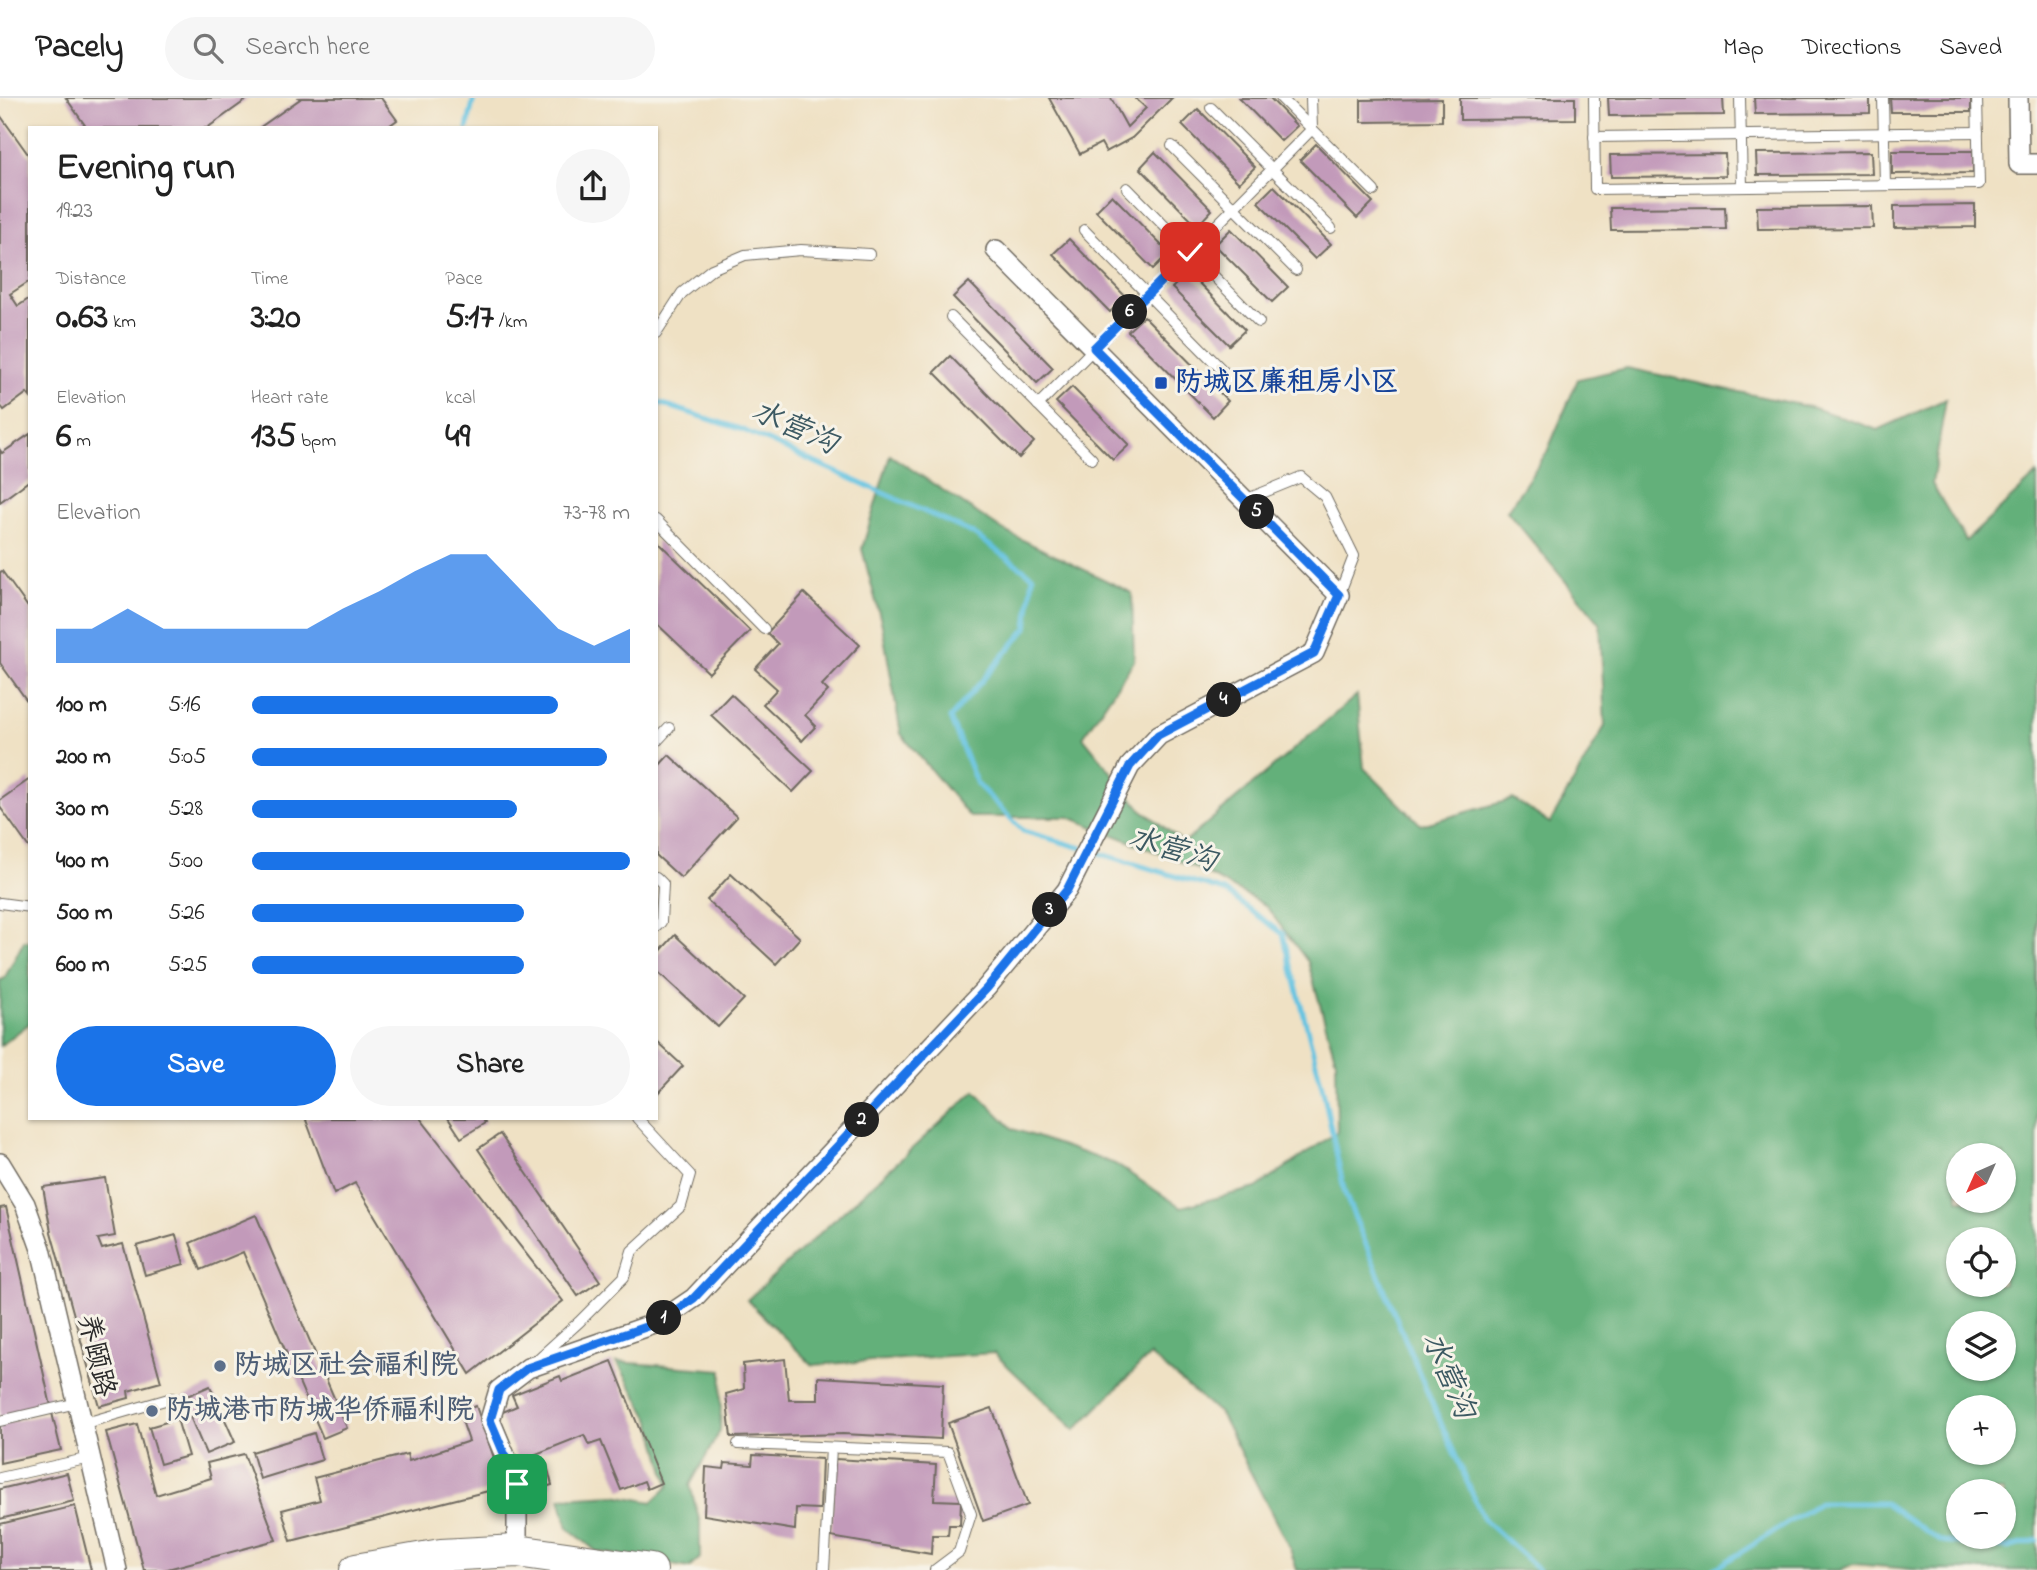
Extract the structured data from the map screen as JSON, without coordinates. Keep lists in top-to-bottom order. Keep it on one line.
{"streets":{"street":["养颐路"]},"water":["水营沟"],"places":{"transit":["防城区廉租房小区"],"other":["防城区社会福利院","防城港市防城华侨福利院"]},"north":"bottom left","page":{"header":"Pacely","search":"Search here","nav":["Map","Directions","Saved"],"heading":["Evening run","19:23"],"stats":[["Distance","0.63 km"],["Time","3:20"],["Pace","5:17 /km"],["Elevation","6 m"],["Heart rate","135 bpm"],["kcal","49"]],"pins":["6","5","4","3","2","1"],"chart":["Elevation","73–78 m"],"list":[{"name":"100 m","note":"5:16"},{"name":"200 m","note":"5:05"},{"name":"300 m","note":"5:28"},{"name":"400 m","note":"5:00"},{"name":"500 m","note":"5:26"},{"name":"600 m","note":"5:25"}],"buttons":["Save","Share"],"map_buttons":["+","−"]}}
